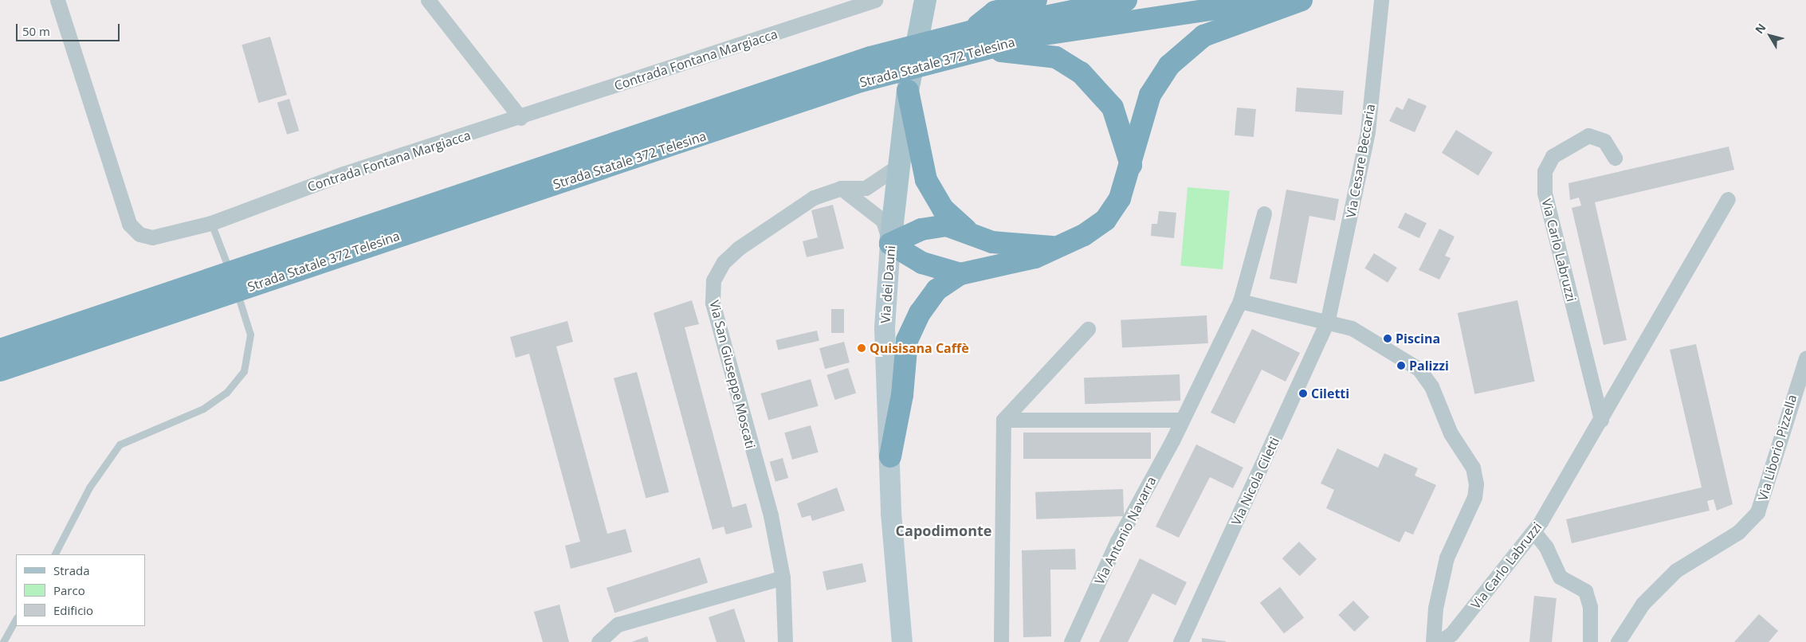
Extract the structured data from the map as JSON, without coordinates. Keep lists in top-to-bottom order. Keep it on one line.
{"streets":{"highway":["Strada Statale 372 Telesina"],"main road":["Via dei Dauni"],"street":["Contrada Fontana Margiacca","Via Cesare Beccaria","Via Carlo Labruzzi","Via San Giuseppe Moscati","Via Liborio Pizzella","Via Nicola Ciletti","Via Antonio Navarra"]},"crossings":[["Via Cesare Beccaria","Via Nicola Ciletti"],["Via dei Dauni","Via San Giuseppe Moscati"]],"districts":["Capodimonte"],"places":["Piscina","Quisisana Caffè","Palizzi","Ciletti"],"legend":["Strada","Parco","Edificio"],"scale_bar":"50 m","north":"top left"}
